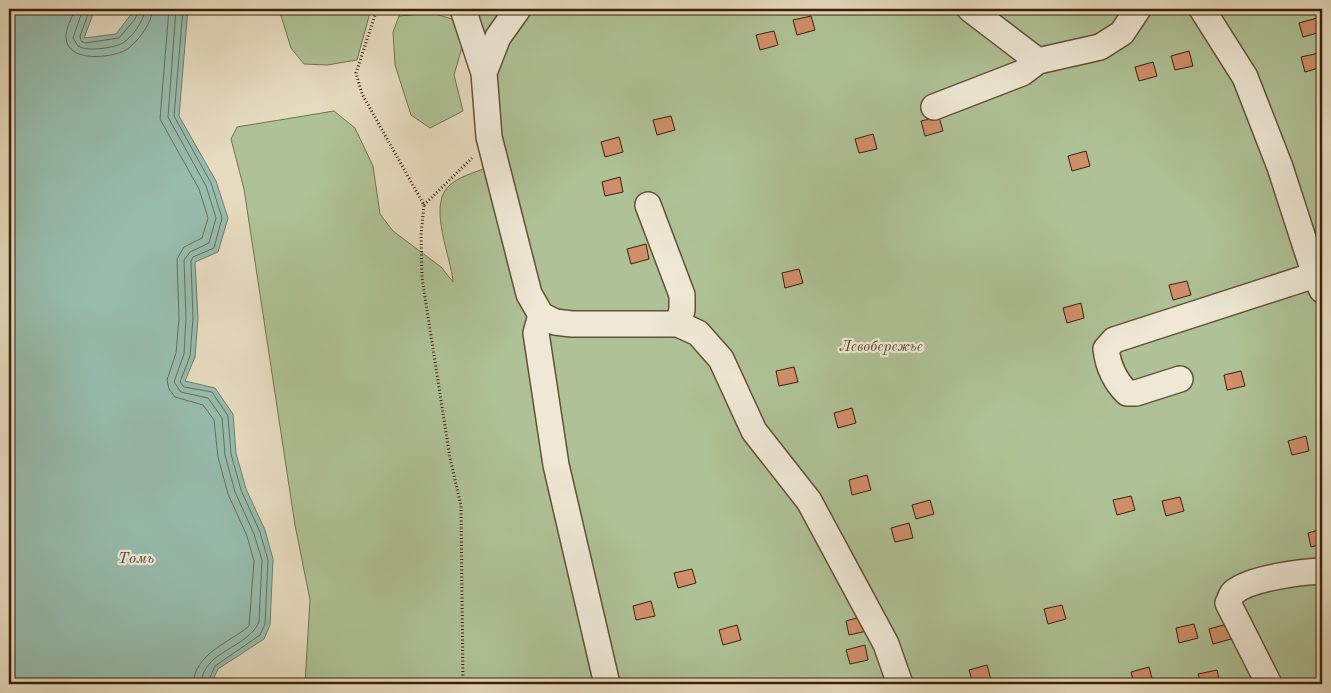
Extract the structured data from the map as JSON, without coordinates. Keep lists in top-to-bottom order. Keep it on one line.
{"water":["Томь"],"parks":["Левобережье"]}
